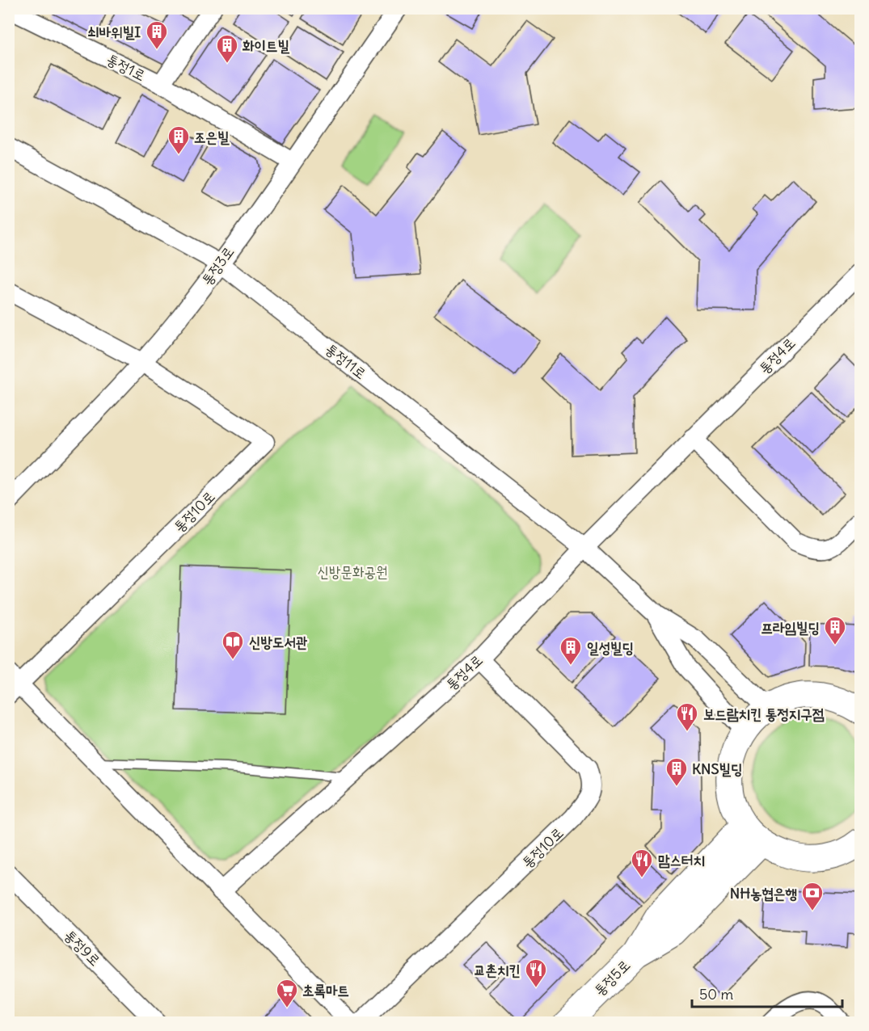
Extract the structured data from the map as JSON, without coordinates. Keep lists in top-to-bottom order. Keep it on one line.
{"streets":{"street":["통정1로","통정3로","통정4로","통정11로","통정10로","통정9로","통정5로"]},"crossings":[["통정3로","통정11로"],["통정3로","통정10로"],["통정4로","통정11로"],["통정4로","통정10로"]],"parks":["신방문화공원"],"places":{"building":["쇠바위빌I","화이트빌","조은빌","프라임빌딩","일성빌딩","KNS빌딩"],"library":["신방도서관"],"restaurant":["보드람치킨 통정지구점","맘스터치","교촌치킨"],"bank":["NH농협은행"],"supermarket":["초록마트"]},"scale_bar":"50 m"}
